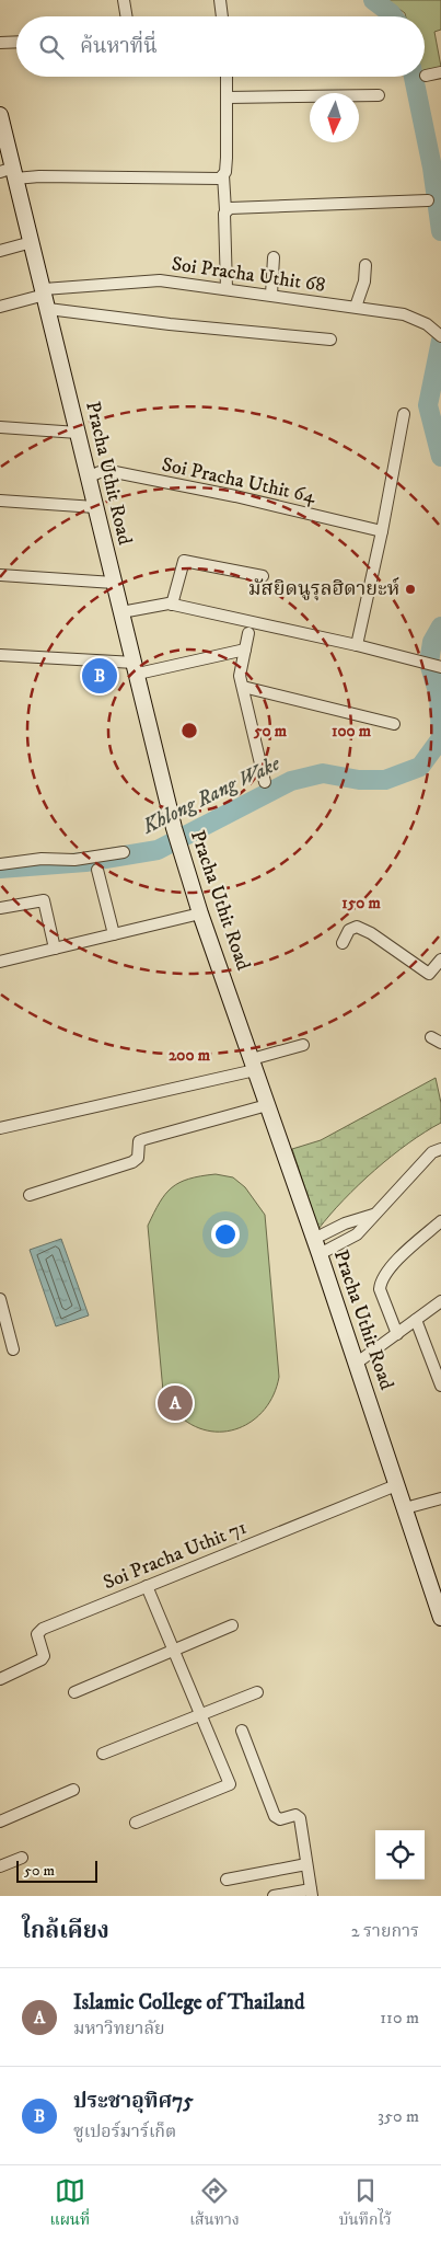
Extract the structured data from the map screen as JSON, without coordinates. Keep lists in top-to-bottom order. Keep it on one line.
{"streets":{"main road":["Pracha Uthit Road"],"street":["Soi Pracha Uthit 68","Soi Pracha Uthit 64","Soi Pracha Uthit 71"]},"crossings":[["Soi Pracha Uthit 68","Pracha Uthit Road"],["Pracha Uthit Road","Soi Pracha Uthit 64"],["Pracha Uthit Road","Soi Pracha Uthit 71"]],"water":["Khlong Rang Wake"],"places":["มัสยิดนูรุลฮิดายะห์"],"scale_bar":"50 m","north":"bottom","page":{"search":"ค้นหาที่นี่","pins":["B","A"],"scale":"50 m","heading":["ใกล้เคียง","2 รายการ"],"list":[{"mark":"A","name":"Islamic College of Thailand","note":"มหาวิทยาลัย","value":"110 m"},{"mark":"B","name":"ประชาอุทิศ75","note":"ซูเปอร์มาร์เก็ต","value":"350 m"}],"nav":["แผนที่","เส้นทาง","บันทึกไว้"]},"rings":["50 m","100 m","150 m","200 m"]}
